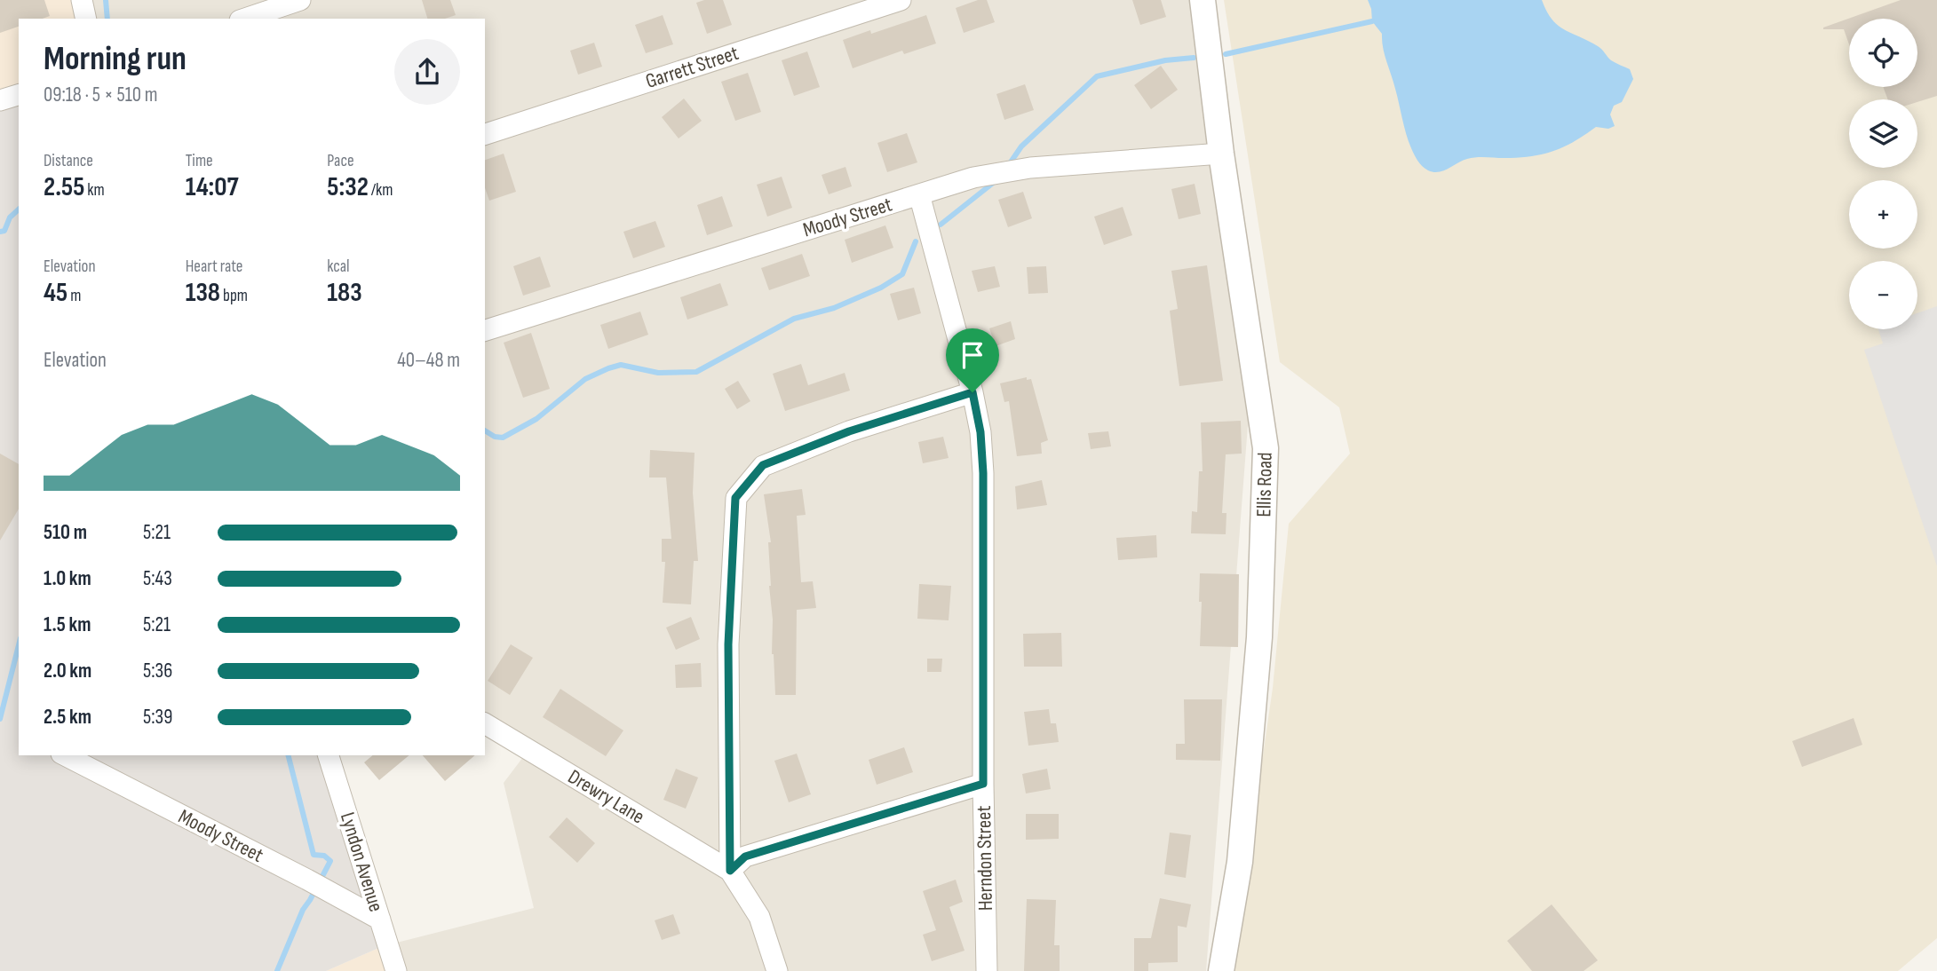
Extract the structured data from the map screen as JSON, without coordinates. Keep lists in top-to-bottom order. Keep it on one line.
{"streets":{"street":["Garrett Street","Moody Street","Ellis Road","Drewry Lane","Herndon Street","Lyndon Avenue"]},"crossings":[["Moody Street","Ellis Road"],["Moody Street","Herndon Street"],["Moody Street","Lyndon Avenue"]],"page":{"map_buttons":["+","−"],"heading":["Morning run","09:18 · 5 × 510 m"],"stats":[["Distance","2.55 km"],["Time","14:07"],["Pace","5:32 /km"],["Elevation","45 m"],["Heart rate","138 bpm"],["kcal","183"]],"chart":["Elevation","40–48 m"],"list":[{"name":"510 m","note":"5:21"},{"name":"1.0 km","note":"5:43"},{"name":"1.5 km","note":"5:21"},{"name":"2.0 km","note":"5:36"},{"name":"2.5 km","note":"5:39"}]}}
